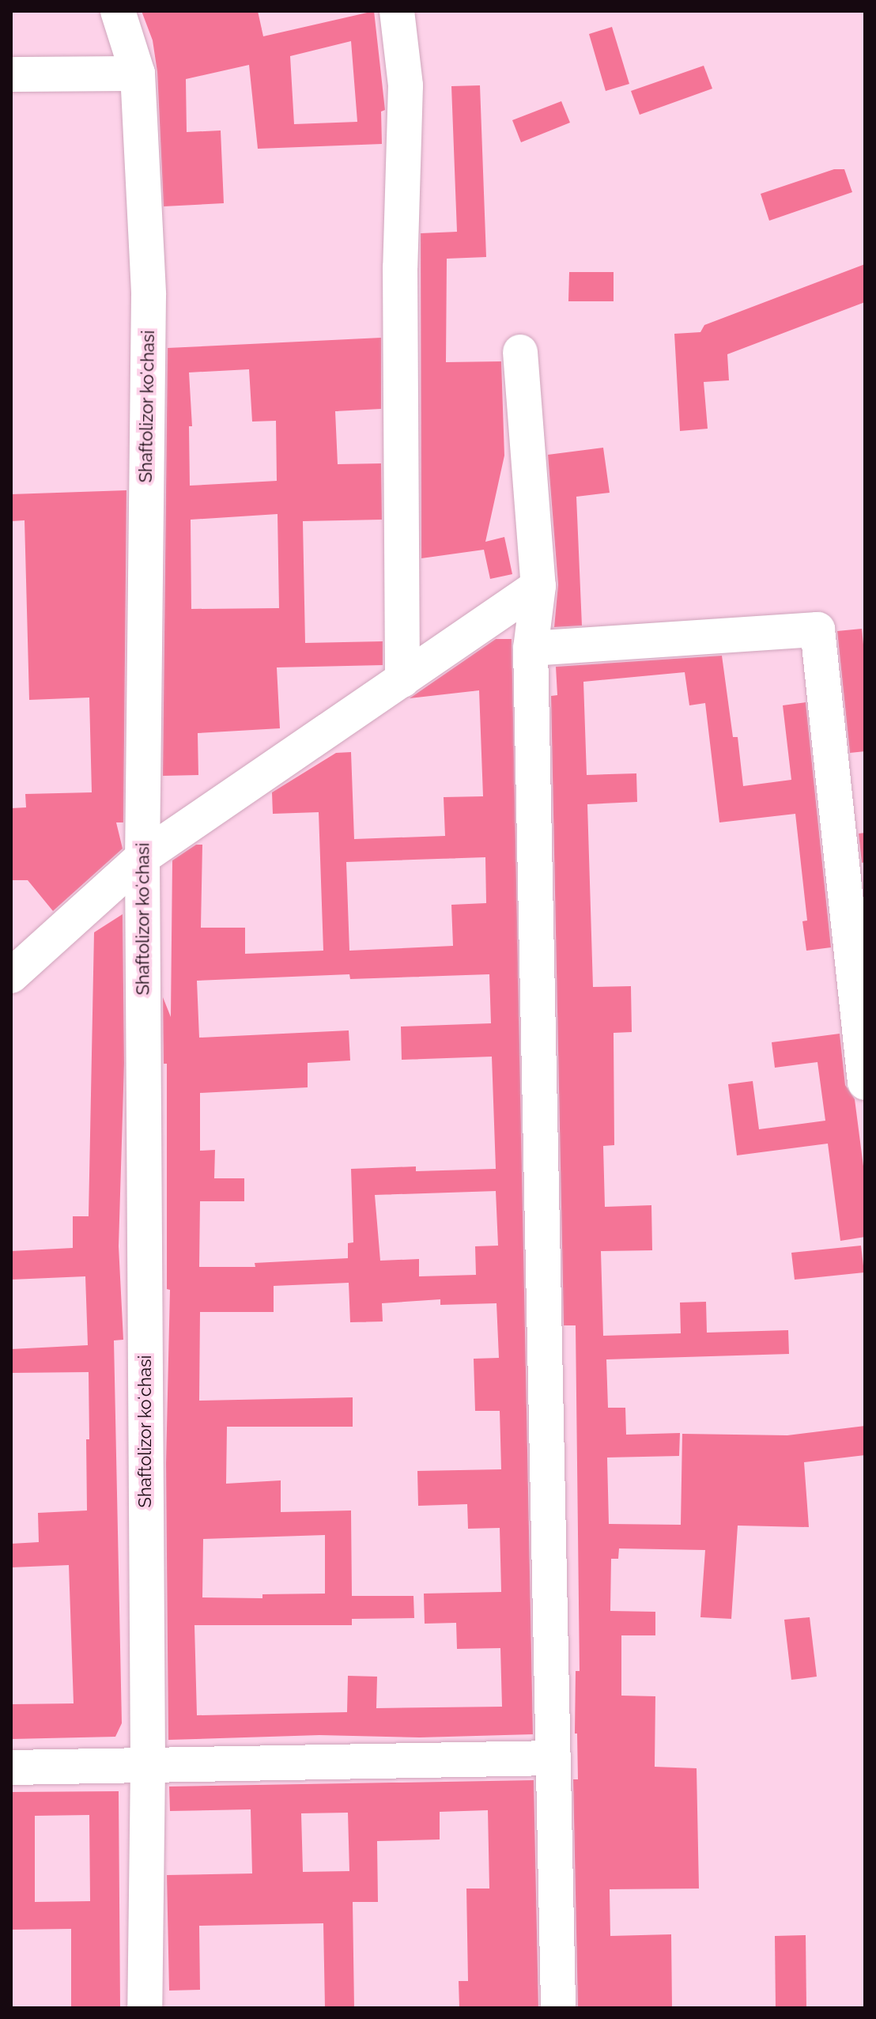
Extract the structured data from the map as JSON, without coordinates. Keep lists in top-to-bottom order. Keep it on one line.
{"streets":{"street":["Shaftolizor koʻchasi"]}}
